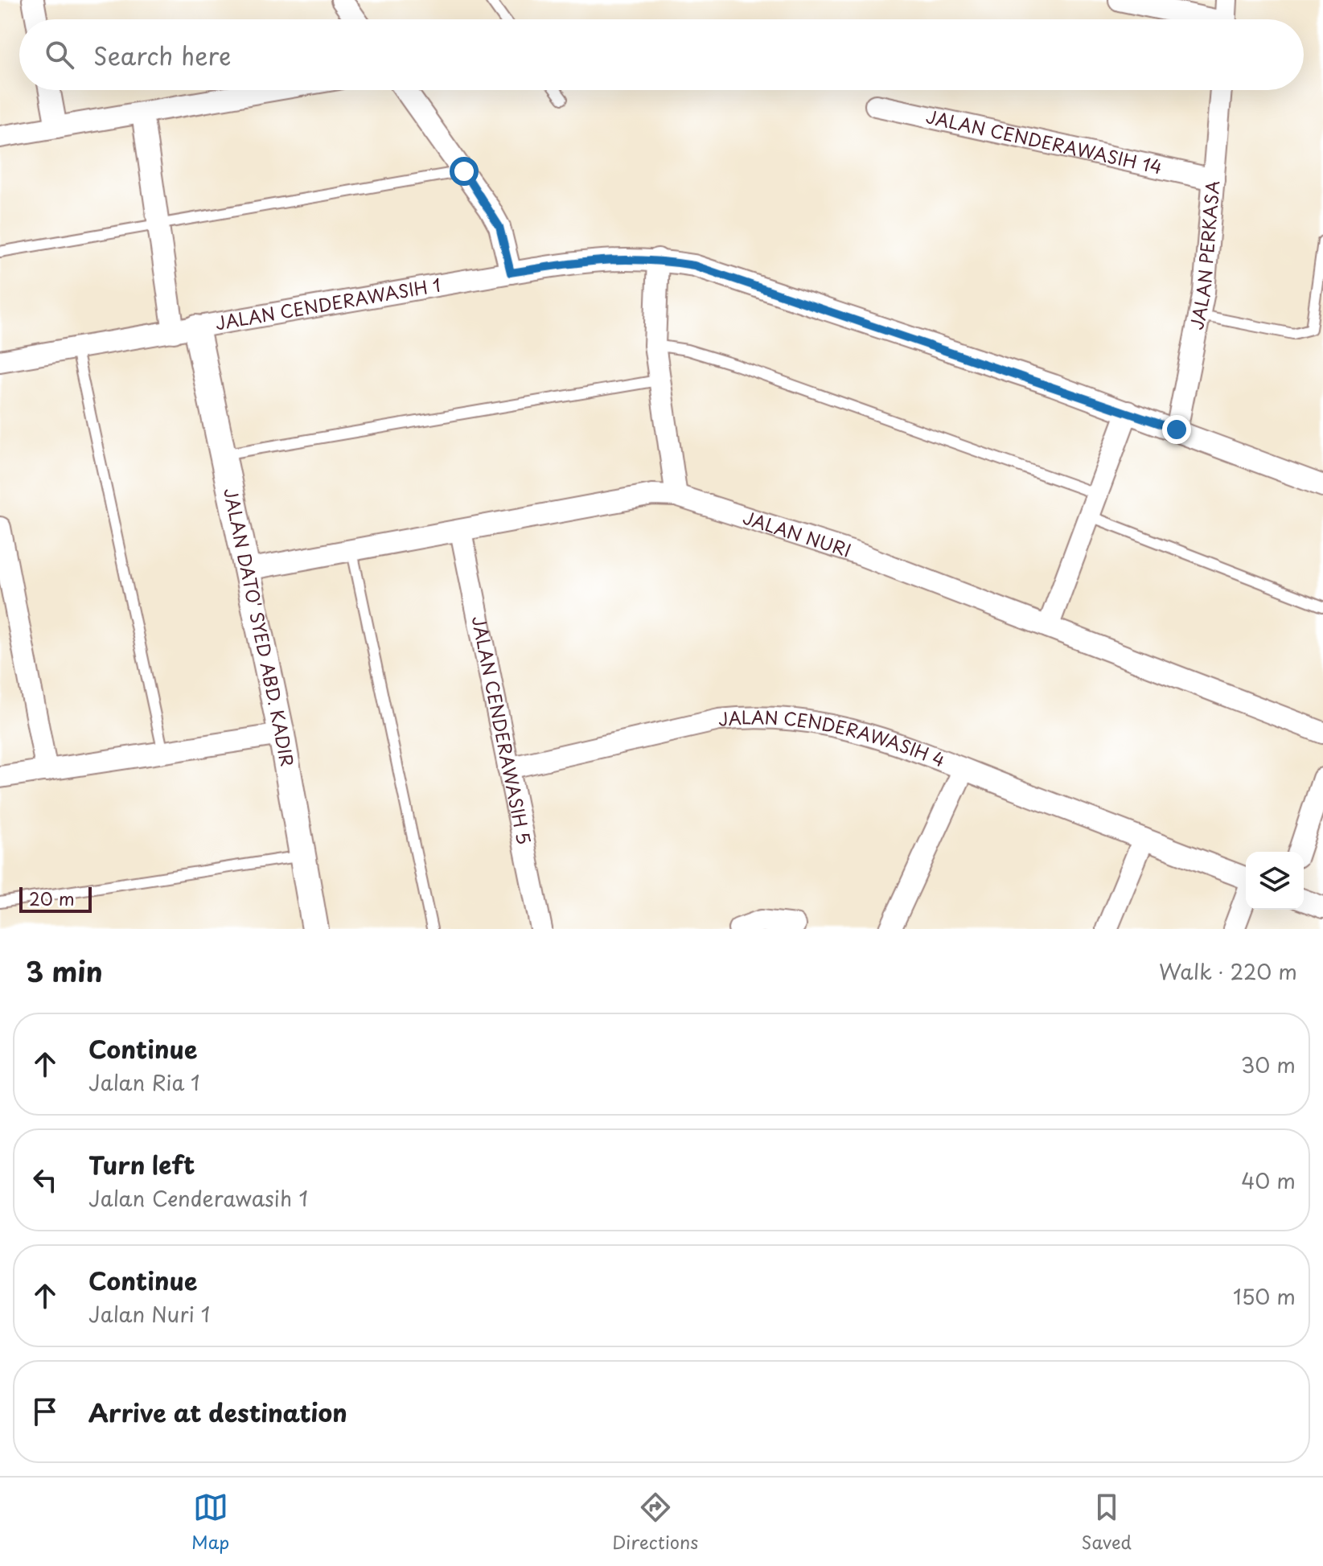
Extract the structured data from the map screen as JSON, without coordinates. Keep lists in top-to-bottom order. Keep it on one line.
{"streets":{"street":["JALAN CENDERAWASIH 14","JALAN PERKASA","JALAN CENDERAWASIH 1","JALAN NURI","JALAN DATO' SYED ABD. KADIR","JALAN CENDERAWASIH 5","JALAN CENDERAWASIH 4"]},"crossings":[["JALAN CENDERAWASIH 14","JALAN PERKASA"],["JALAN PERKASA","JALAN CENDERAWASIH 1"],["JALAN CENDERAWASIH 1","JALAN DATO' SYED ABD. KADIR"],["JALAN NURI","JALAN DATO' SYED ABD. KADIR"],["JALAN NURI","JALAN CENDERAWASIH 5"],["JALAN CENDERAWASIH 5","JALAN CENDERAWASIH 4"]],"scale_bar":"20 m","page":{"search":"Search here","scale":"20 m","heading":["3 min","Walk · 220 m"],"list":[["Continue","Jalan Ria 1","30 m"],["Turn left","Jalan Cenderawasih 1","40 m"],["Continue","Jalan Nuri 1","150 m"],"Arrive at destination"],"nav":["Map","Directions","Saved"]}}
